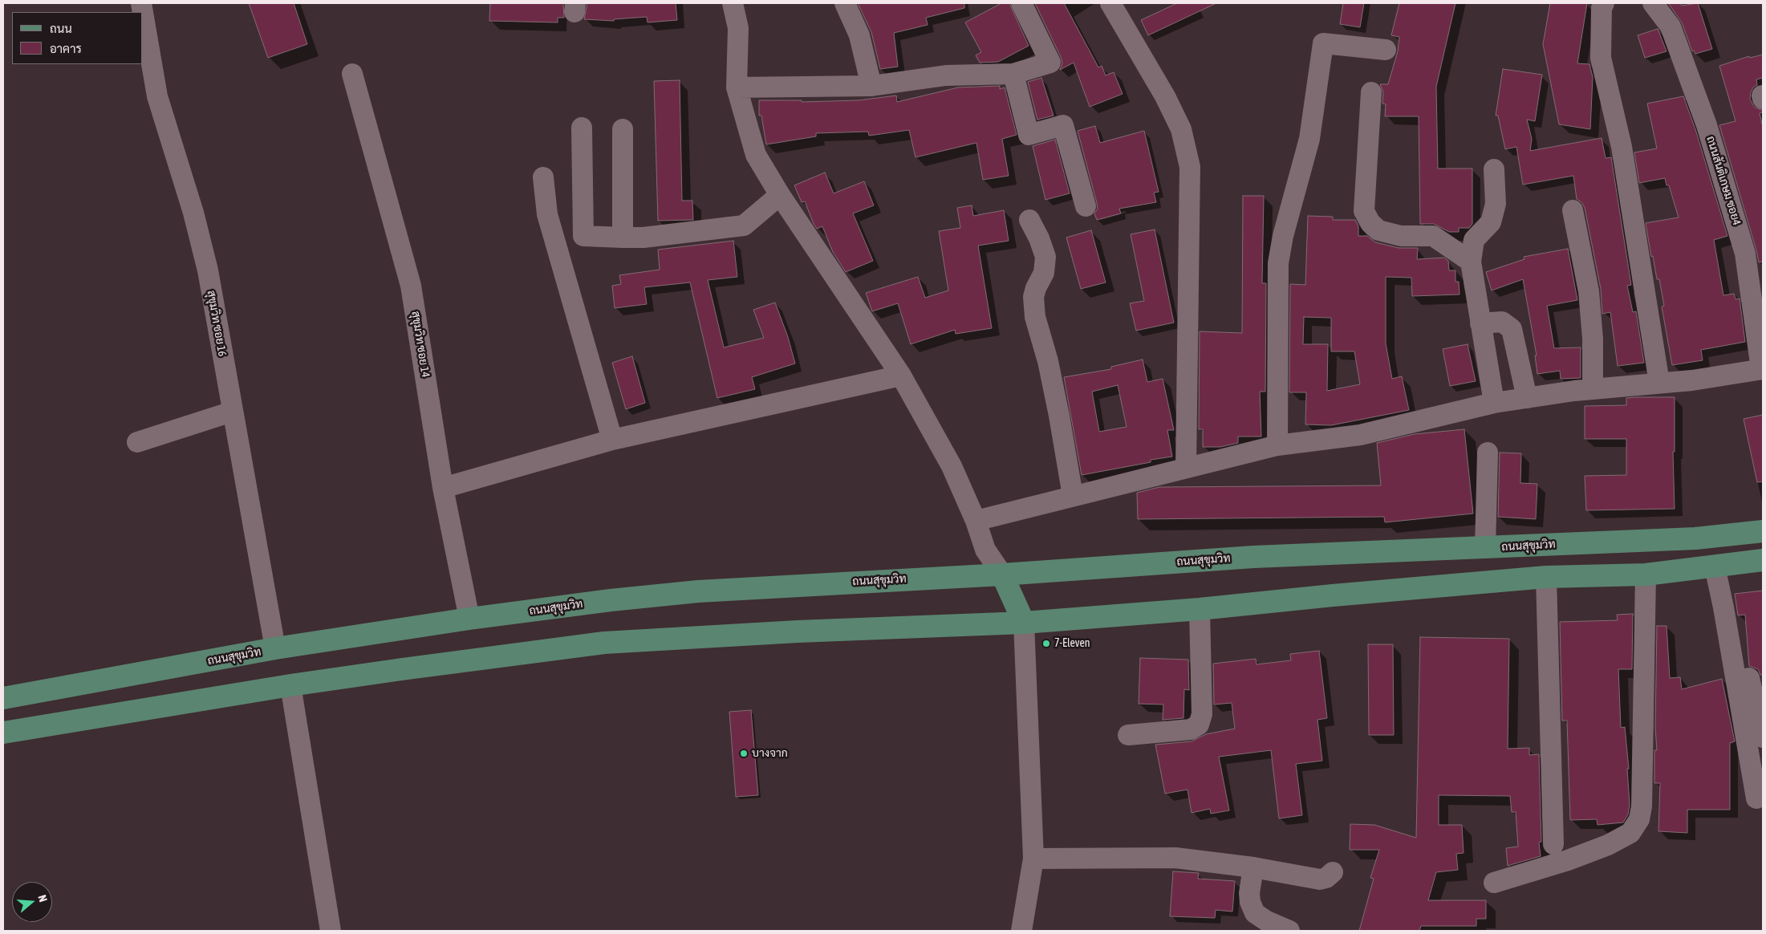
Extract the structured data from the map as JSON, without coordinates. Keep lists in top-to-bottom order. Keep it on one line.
{"streets":{"main road":["ถนนสุขุมวิท"],"street":["ถนนสันติเกษม ซอย4","สุขุมวิท ซอย 16","สุขุมวิท ซอย 14"]},"crossings":[["สุขุมวิท ซอย 16","ถนนสุขุมวิท"],["สุขุมวิท ซอย 14","ถนนสุขุมวิท"]],"places":["7-Eleven","บางจาก"],"legend":["ถนน","อาคาร"],"north":"right"}
